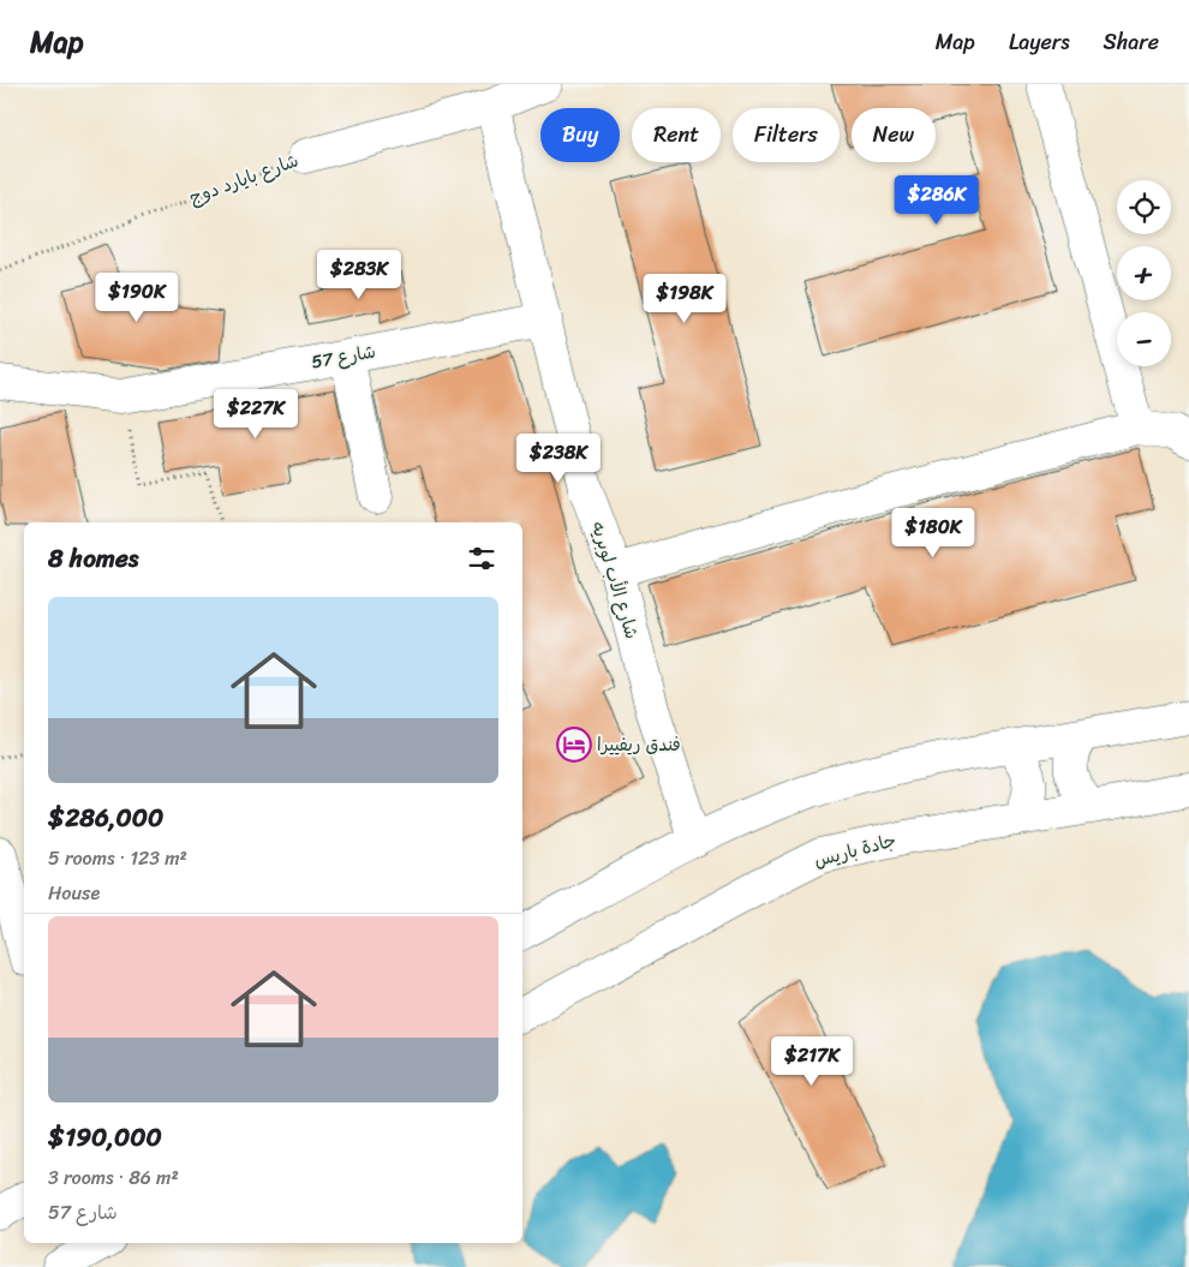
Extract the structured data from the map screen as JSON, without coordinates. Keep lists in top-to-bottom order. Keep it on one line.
{"streets":{"main road":["شارع بايارد دوج","شارع 57","شارع الأب لوبريه","جادة باريس"]},"crossings":[["شارع بايارد دوج","شارع الأب لوبريه"],["شارع 57","شارع الأب لوبريه"]],"places":{"hotel":["فندق ريفييرا"]},"page":{"header":"Map","nav":["Map","Layers","Share"],"chip":["Buy","Rent","Filters","New"],"price":["$286K","$283K","$190K","$198K","$227K","$238K","$180K","$217K"],"map_buttons":["+","−"],"heading":"8 homes","list":[{"name":"$286,000","note":"5 rooms · 123 m² · House"},{"name":"$190,000","note":"3 rooms · 86 m² · شارع 57"}]}}
